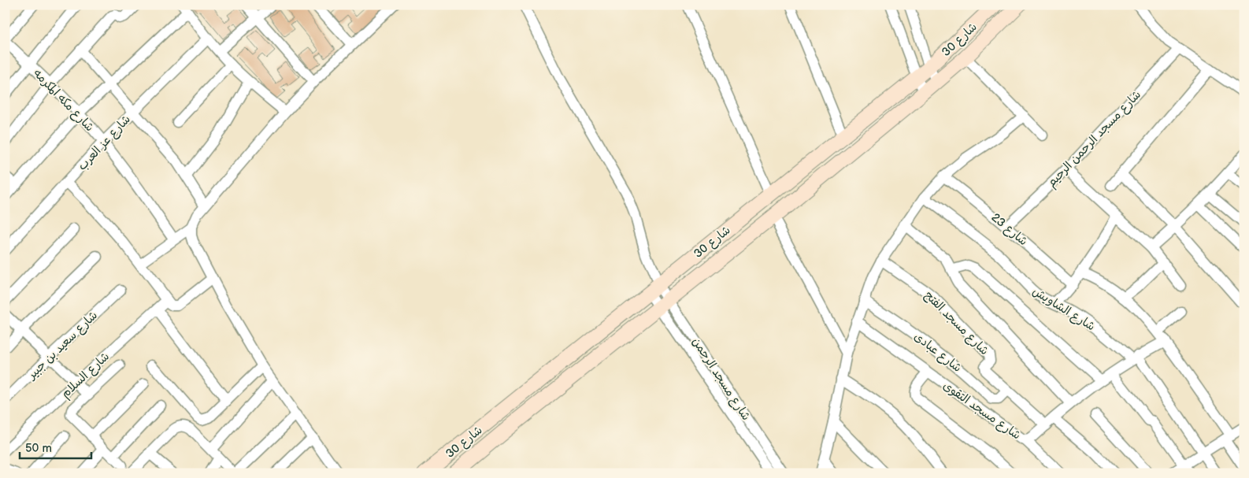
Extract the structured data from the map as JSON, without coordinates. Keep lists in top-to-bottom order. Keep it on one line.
{"streets":{"street":["شارع 30","شارع مكه المكرمه","شارع مسجد الرحمن الرحيم","شارع عز العرب","شارع 23","شارع الشاويش","شارع مسجد الفتح","شارع سعيد بن جبير","شارع عبادى","شارع السلام","شارع مسجد الرحمن","شارع مسجد التقوى"]},"crossings":[["شارع 30","شارع مسجد الرحمن"],["شارع مكه المكرمه","شارع عز العرب"],["شارع مسجد الرحمن الرحيم","شارع 23"],["شارع الشاويش","شارع مسجد التقوى"],["شارع مسجد الفتح","شارع عبادى"],["شارع مسجد الفتح","شارع مسجد التقوى"]],"scale_bar":"50 m"}
